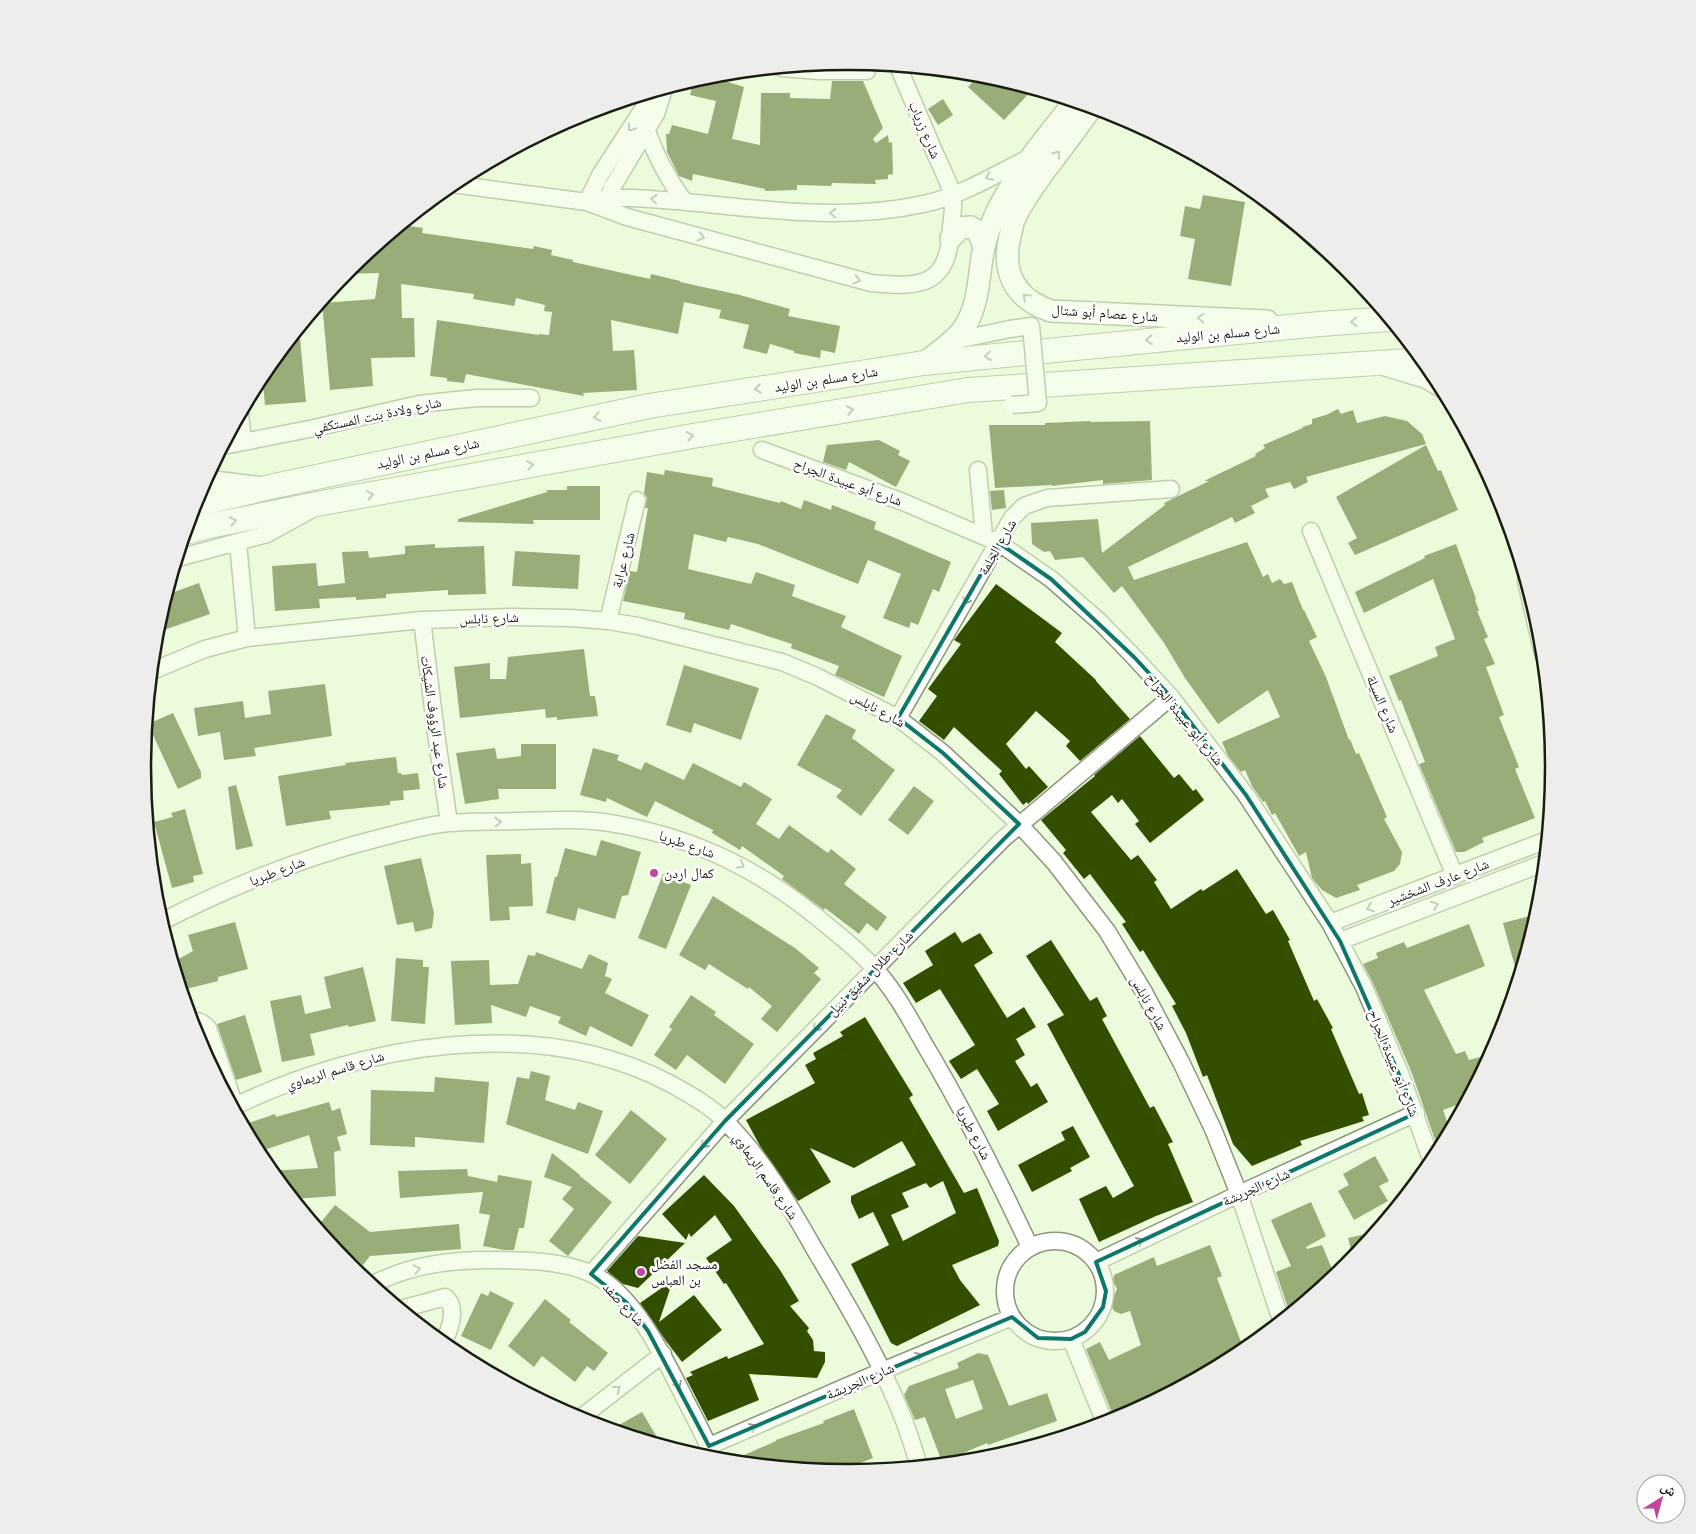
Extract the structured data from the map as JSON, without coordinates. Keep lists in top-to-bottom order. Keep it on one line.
{"streets":{"highway":["شارع مسلم بن الوليد"],"main road":["شارع عصام أبو شتال"],"street":["شارع زرياب","شارع ولادة بنت المستكفي","شارع أبو عبيدة الجراح","شارع الجلمة","شارع عرابة","شارع نابلس","شارع السيلة","شارع عبد الرؤوف الشيكات","شارع طبريا","شارع عارف الشخشير","شارع طلال شفيق نبيل","شارع قاسم الريماوي","شارع الجريشة","شارع صفد"]},"crossings":[["شارع عصام أبو شتال","شارع مسلم بن الوليد"],["شارع أبو عبيدة الجراح","شارع الجلمة"],["شارع أبو عبيدة الجراح","شارع عارف الشخشير"],["شارع أبو عبيدة الجراح","شارع طلال شفيق نبيل"],["شارع أبو عبيدة الجراح","شارع الجريشة"],["شارع الجلمة","شارع نابلس"],["شارع عرابة","شارع نابلس"],["شارع نابلس","شارع عبد الرؤوف الشيكات"],["شارع نابلس","شارع طلال شفيق نبيل"],["شارع نابلس","شارع الجريشة"],["شارع السيلة","شارع عارف الشخشير"],["شارع عبد الرؤوف الشيكات","شارع طبريا"],["شارع طبريا","شارع طلال شفيق نبيل"],["شارع طبريا","شارع الجريشة"],["شارع طلال شفيق نبيل","شارع قاسم الريماوي"],["شارع طلال شفيق نبيل","شارع صفد"],["شارع قاسم الريماوي","شارع الجريشة"]],"one_way":["شارع الجلمة","شارع طبريا","شارع طلال شفيق نبيل","شارع الجريشة","شارع صفد"],"places":["كمال اردن","مسجد الفضل بن العباس"],"north":"top right"}
